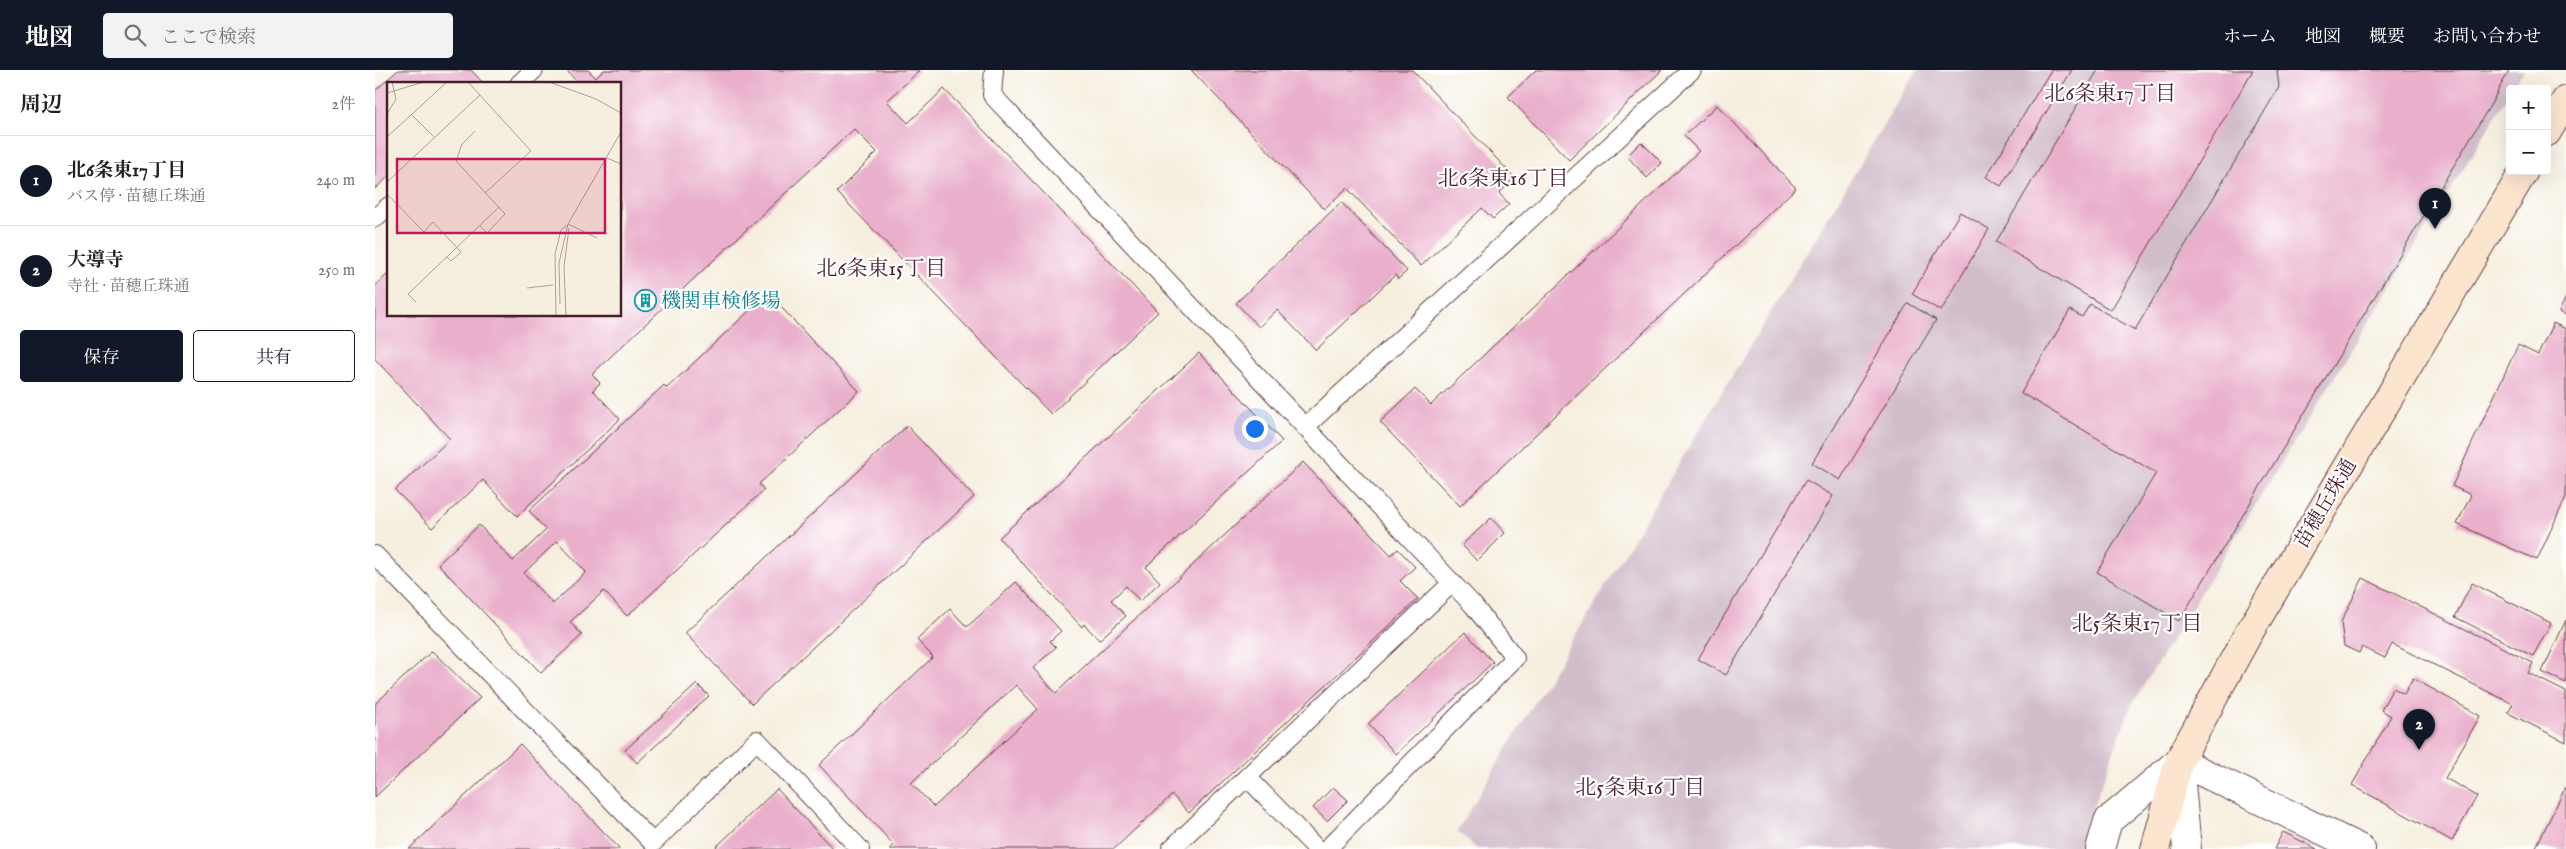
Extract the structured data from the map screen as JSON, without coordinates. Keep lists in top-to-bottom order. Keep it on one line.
{"streets":{"street":["苗穂丘珠通"]},"districts":["北6条東17丁目","北6条東16丁目","北6条東15丁目","北5条東17丁目","北5条東16丁目"],"places":{"building":["機関車検修場"]},"page":{"header":"地図","search":"ここで検索","nav":["ホーム","地図","概要","お問い合わせ"],"heading":["周辺","2件"],"map_buttons":["+","−"],"list":[{"mark":"1","name":"北6条東17丁目","note":"バス停 · 苗穂丘珠通","value":"240 m"},{"mark":"2","name":"大導寺","note":"寺社 · 苗穂丘珠通","value":"250 m"}],"pins":["1","2"],"buttons":["保存","共有"]}}
